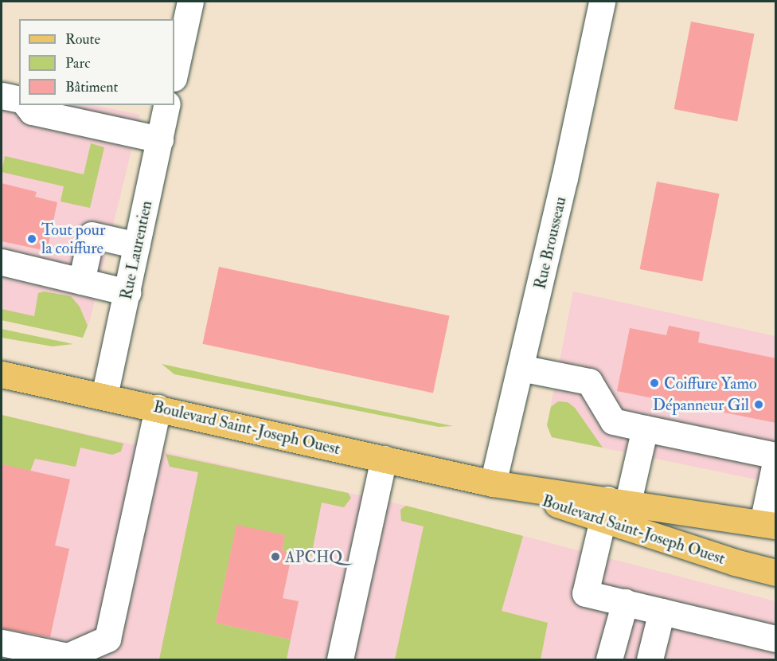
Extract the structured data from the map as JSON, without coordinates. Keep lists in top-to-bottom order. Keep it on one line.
{"streets":{"main road":["Boulevard Saint-Joseph Ouest"],"street":["Rue Brousseau","Rue Laurentien"]},"crossings":[["Rue Brousseau","Boulevard Saint-Joseph Ouest"],["Rue Laurentien","Boulevard Saint-Joseph Ouest"]],"places":["Tout pour la coiffure","Coiffure Yamo","Dépanneur Gil","APCHQ"],"legend":["Route","Parc","Bâtiment"]}
